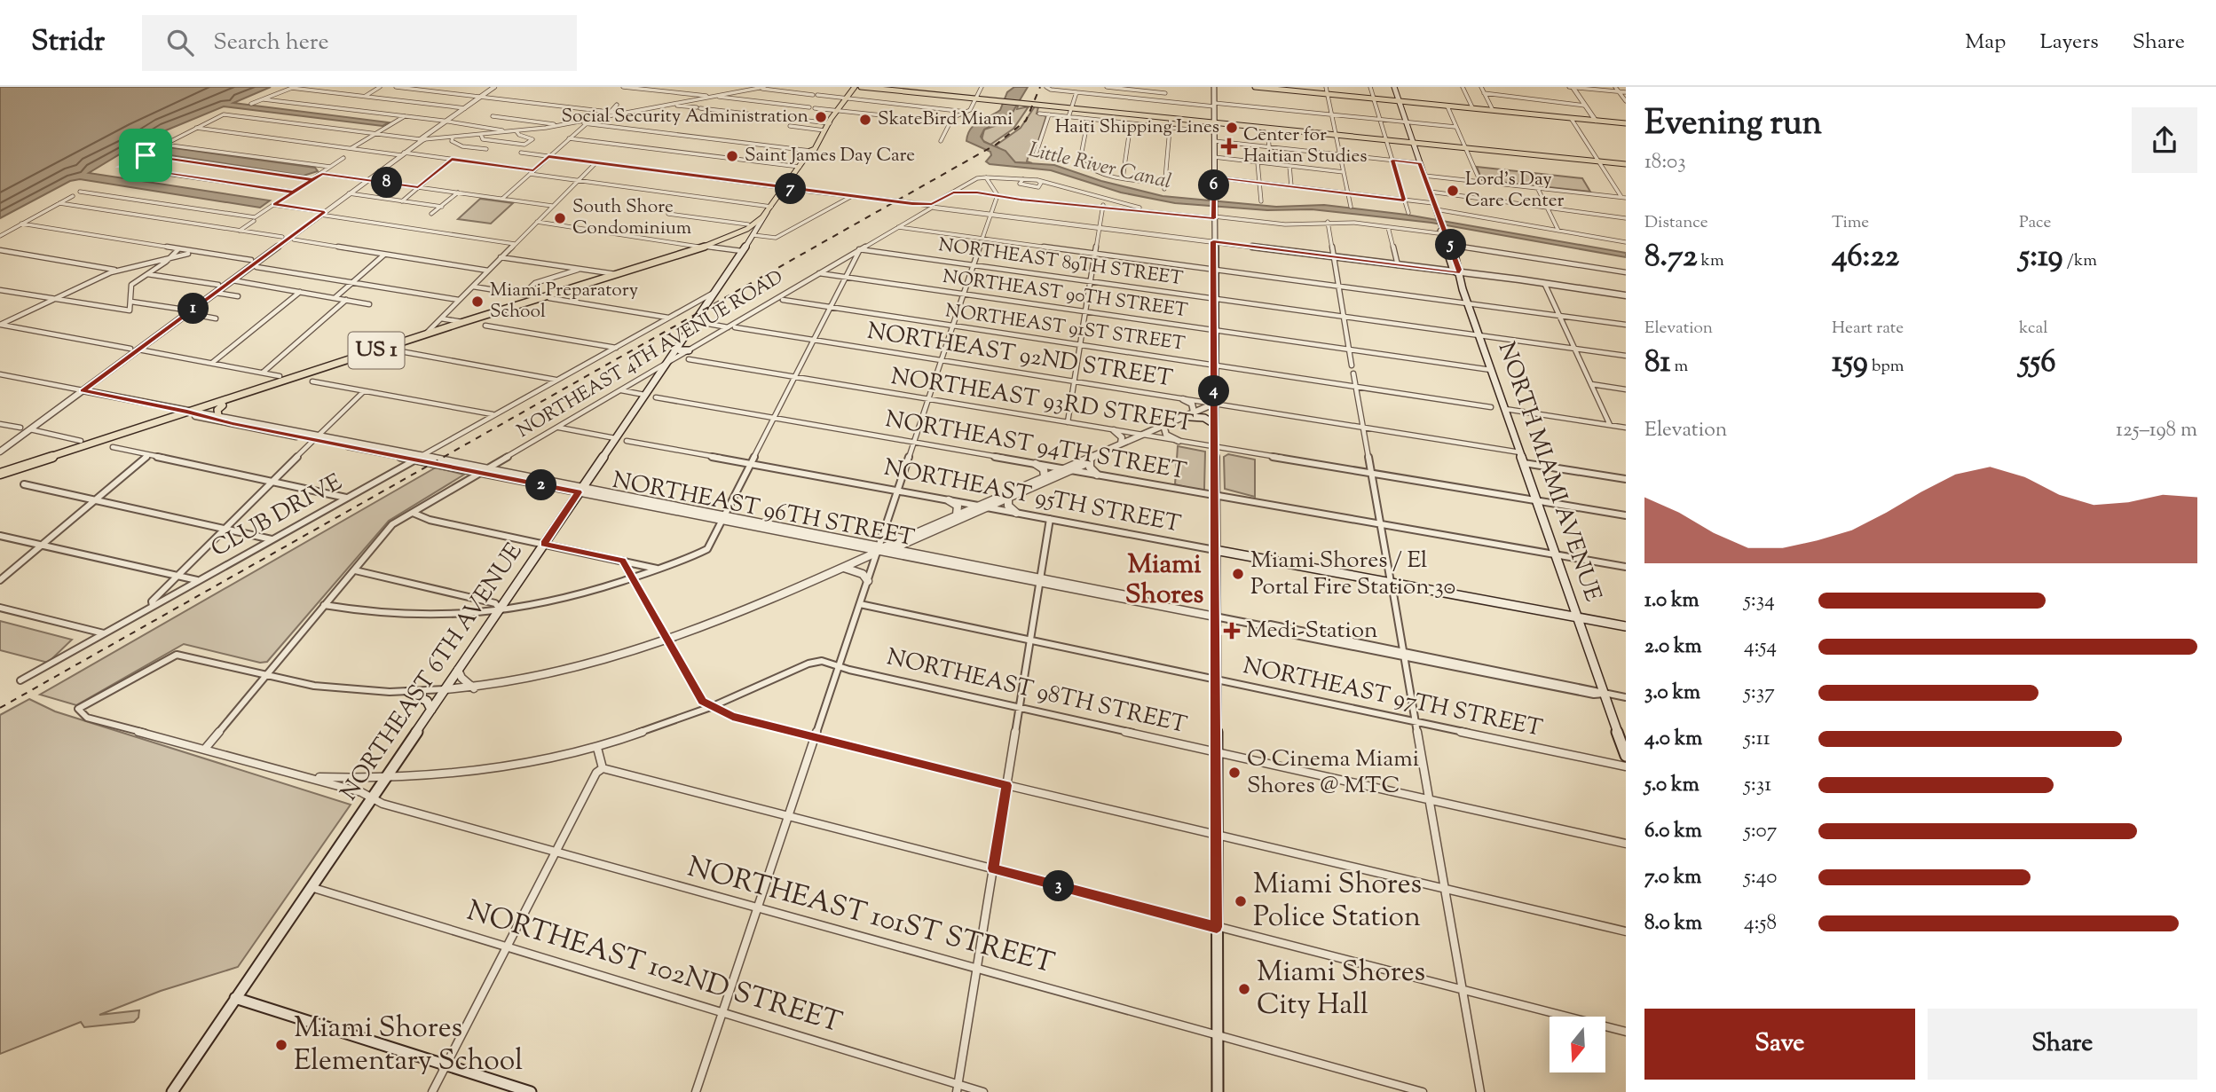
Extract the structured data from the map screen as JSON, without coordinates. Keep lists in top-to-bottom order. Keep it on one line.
{"streets":{"main road":["US 1","NORTH MIAMI AVENUE","NORTHEAST 95TH STREET","NORTHEAST 6TH AVENUE"],"street":["NORTHEAST 89TH STREET","NORTHEAST 90TH STREET","NORTHEAST 91ST STREET","NORTHEAST 4TH AVENUE ROAD","NORTHEAST 92ND STREET","NORTHEAST 93RD STREET","NORTHEAST 94TH STREET","NORTHEAST 96TH STREET","CLUB DRIVE","NORTHEAST 98TH STREET","NORTHEAST 97TH STREET","NORTHEAST 101ST STREET","NORTHEAST 102ND STREET"]},"crossings":[["NORTHEAST 89TH STREET","NORTHEAST 4TH AVENUE ROAD"],["NORTHEAST 89TH STREET","NORTH MIAMI AVENUE"],["NORTHEAST 90TH STREET","NORTHEAST 4TH AVENUE ROAD"],["NORTHEAST 90TH STREET","NORTH MIAMI AVENUE"],["US 1","NORTHEAST 96TH STREET"],["US 1","NORTHEAST 6TH AVENUE"],["NORTHEAST 4TH AVENUE ROAD","NORTHEAST 96TH STREET"],["NORTHEAST 4TH AVENUE ROAD","NORTHEAST 6TH AVENUE"],["NORTHEAST 92ND STREET","NORTH MIAMI AVENUE"],["NORTHEAST 93RD STREET","NORTH MIAMI AVENUE"],["NORTHEAST 94TH STREET","NORTH MIAMI AVENUE"],["NORTH MIAMI AVENUE","NORTHEAST 95TH STREET"],["NORTH MIAMI AVENUE","NORTHEAST 96TH STREET"],["NORTHEAST 96TH STREET","CLUB DRIVE"],["NORTHEAST 96TH STREET","NORTHEAST 6TH AVENUE"],["CLUB DRIVE","NORTHEAST 6TH AVENUE"],["NORTHEAST 6TH AVENUE","NORTHEAST 101ST STREET"],["NORTHEAST 6TH AVENUE","NORTHEAST 102ND STREET"]],"districts":["Miami Shores"],"water":["Little River Canal"],"places":{"other":["Social Security Administration","SkateBird Miami","Haiti Shipping Lines","Saint James Day Care","Lord's Day Care Center","South Shore Condominium","Miami Preparatory School","Miami Shores / El Portal Fire Station 30","O Cinema Miami Shores @ MTC","Miami Shores Police Station","Miami Shores City Hall","Miami Shores Elementary School"],"health":["Center for Haitian Studies","Medi-Station"]},"north":"bottom","page":{"header":"Stridr","search":"Search here","nav":["Map","Layers","Share"],"heading":["Evening run","18:03"],"pins":["8","6","7","5","1","4","2","3"],"stats":[["Distance","8.72 km"],["Time","46:22"],["Pace","5:19 /km"],["Elevation","81 m"],["Heart rate","159 bpm"],["kcal","556"]],"chart":["Elevation","125–198 m"],"list":[{"name":"1.0 km","note":"5:34"},{"name":"2.0 km","note":"4:54"},{"name":"3.0 km","note":"5:37"},{"name":"4.0 km","note":"5:11"},{"name":"5.0 km","note":"5:31"},{"name":"6.0 km","note":"5:07"},{"name":"7.0 km","note":"5:40"},{"name":"8.0 km","note":"4:58"}],"buttons":["Save","Share"]}}
